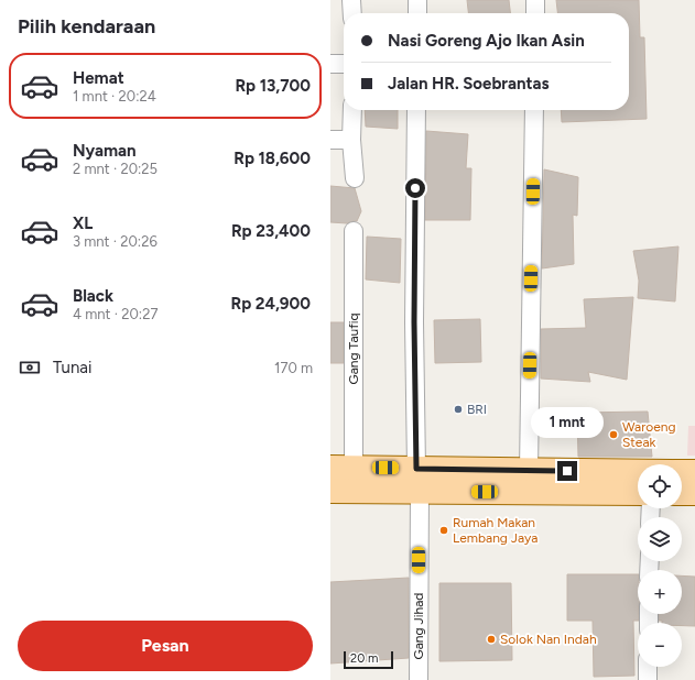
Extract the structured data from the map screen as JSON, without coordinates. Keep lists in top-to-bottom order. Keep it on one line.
{"streets":{"street":["Gang Taufiq","Gang Jihad"]},"places":["BRI","Waroeng Steak","Rumah Makan Lembang Jaya","Solok Nan Indah"],"scale_bar":"20 m","page":{"heading":"Pilih kendaraan","banner":["Nasi Goreng Ajo Ikan Asin","Jalan HR. Soebrantas"],"list":[{"name":"Hemat","note":"1 mnt · 20:24","value":"Rp 13,700"},{"name":"Nyaman","note":"2 mnt · 20:25","value":"Rp 18,600"},{"name":"XL","note":"3 mnt · 20:26","value":"Rp 23,400"},{"name":"Black","note":"4 mnt · 20:27","value":"Rp 24,900"}],"pay":["Tunai","170 m"],"bubble":"1 mnt","map_buttons":["+","−"],"buttons":"Pesan","scale":"20 m"}}
